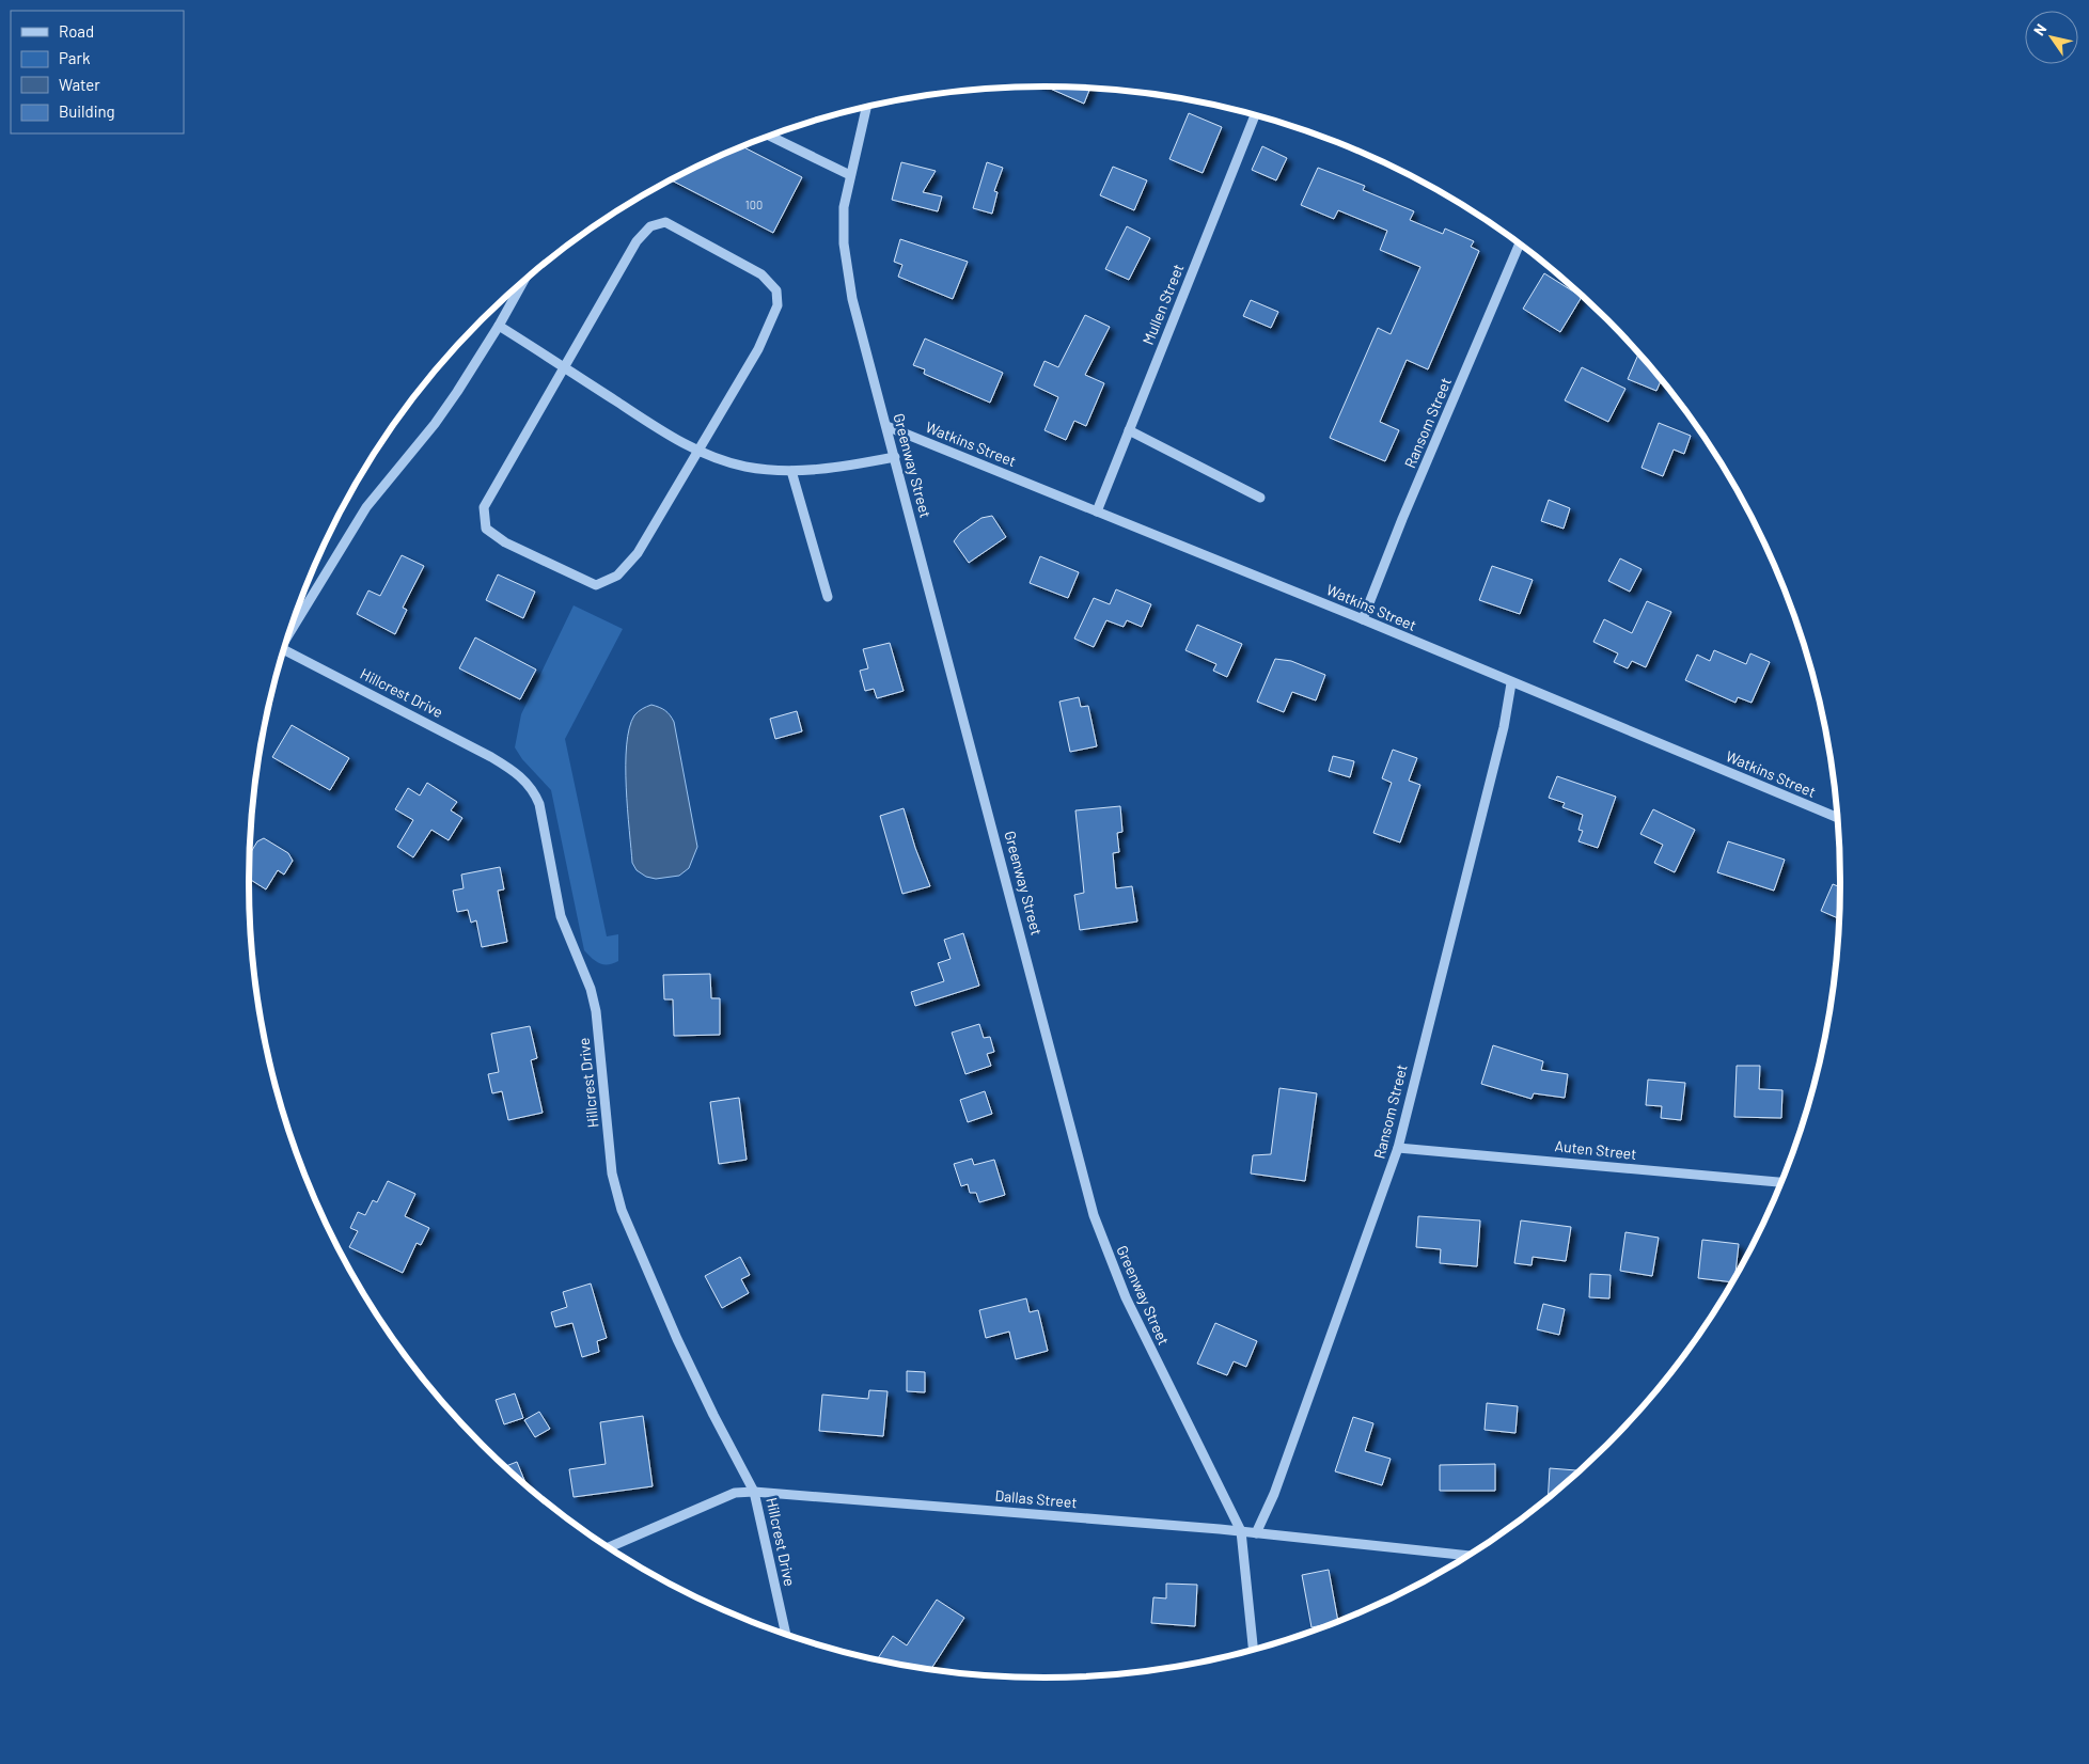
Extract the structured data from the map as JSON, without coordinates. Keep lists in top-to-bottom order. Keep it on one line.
{"streets":{"street":["Mullen Street","Ransom Street","Watkins Street","Greenway Street","Hillcrest Drive","Auten Street","Dallas Street"]},"crossings":[["Mullen Street","Watkins Street"],["Ransom Street","Watkins Street"],["Ransom Street","Auten Street"],["Ransom Street","Dallas Street"],["Watkins Street","Greenway Street"],["Greenway Street","Dallas Street"],["Hillcrest Drive","Dallas Street"]],"house_numbers":["100"],"legend":["Road","Park","Water","Building"],"north":"top left"}
